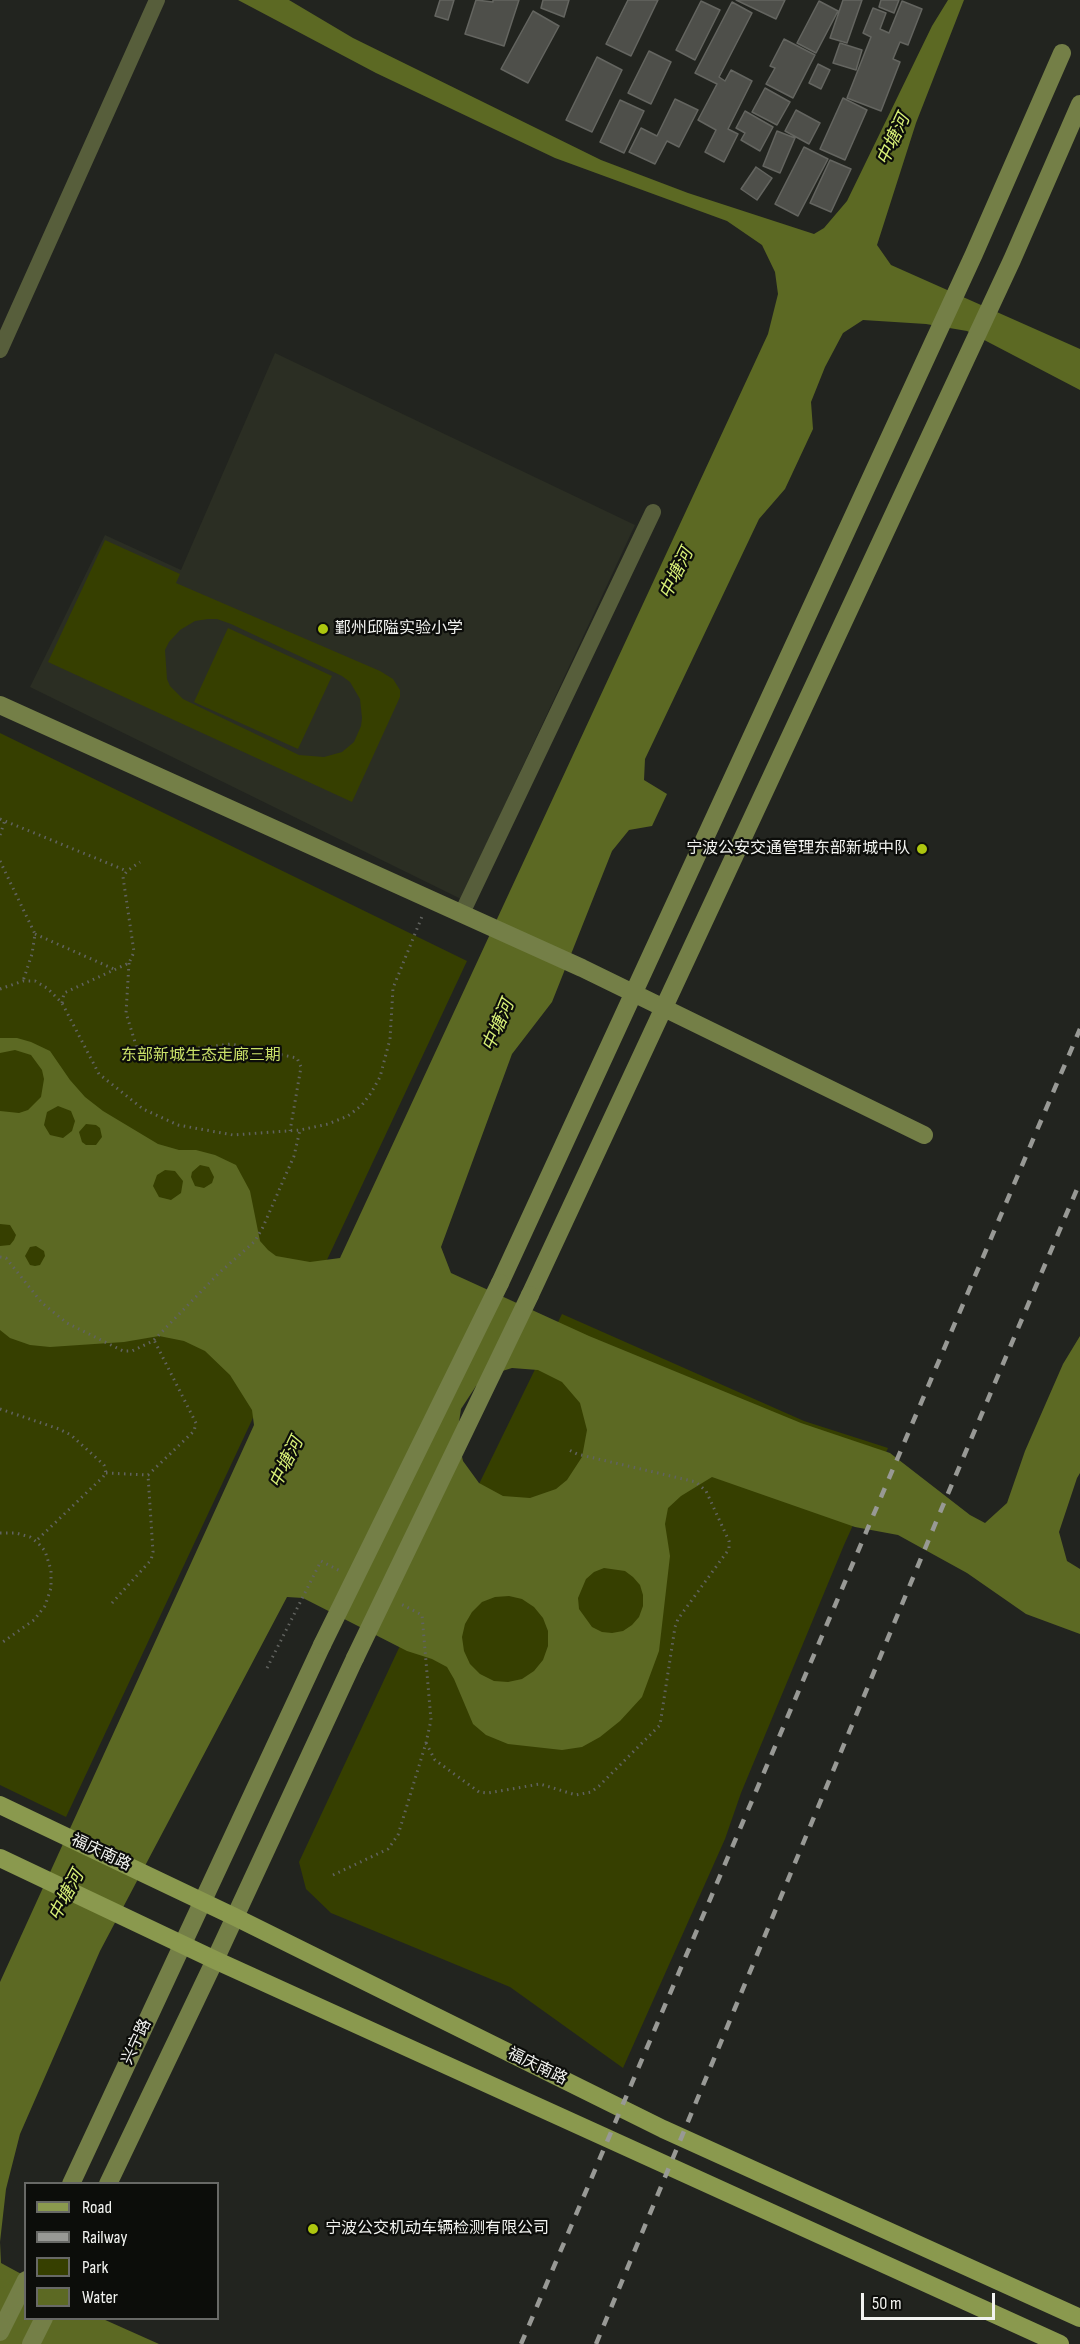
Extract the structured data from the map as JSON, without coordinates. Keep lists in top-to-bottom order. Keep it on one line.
{"streets":{"main road":["福庆南路","兴宁路"]},"crossings":[["福庆南路","兴宁路"]],"water":["中塘河"],"parks":["东部新城生态走廊三期"],"places":["鄞州邱隘实验小学","宁波公安交通管理东部新城中队","宁波公交机动车辆检测有限公司"],"legend":["Road","Railway","Park","Water"],"scale_bar":"50 m"}
